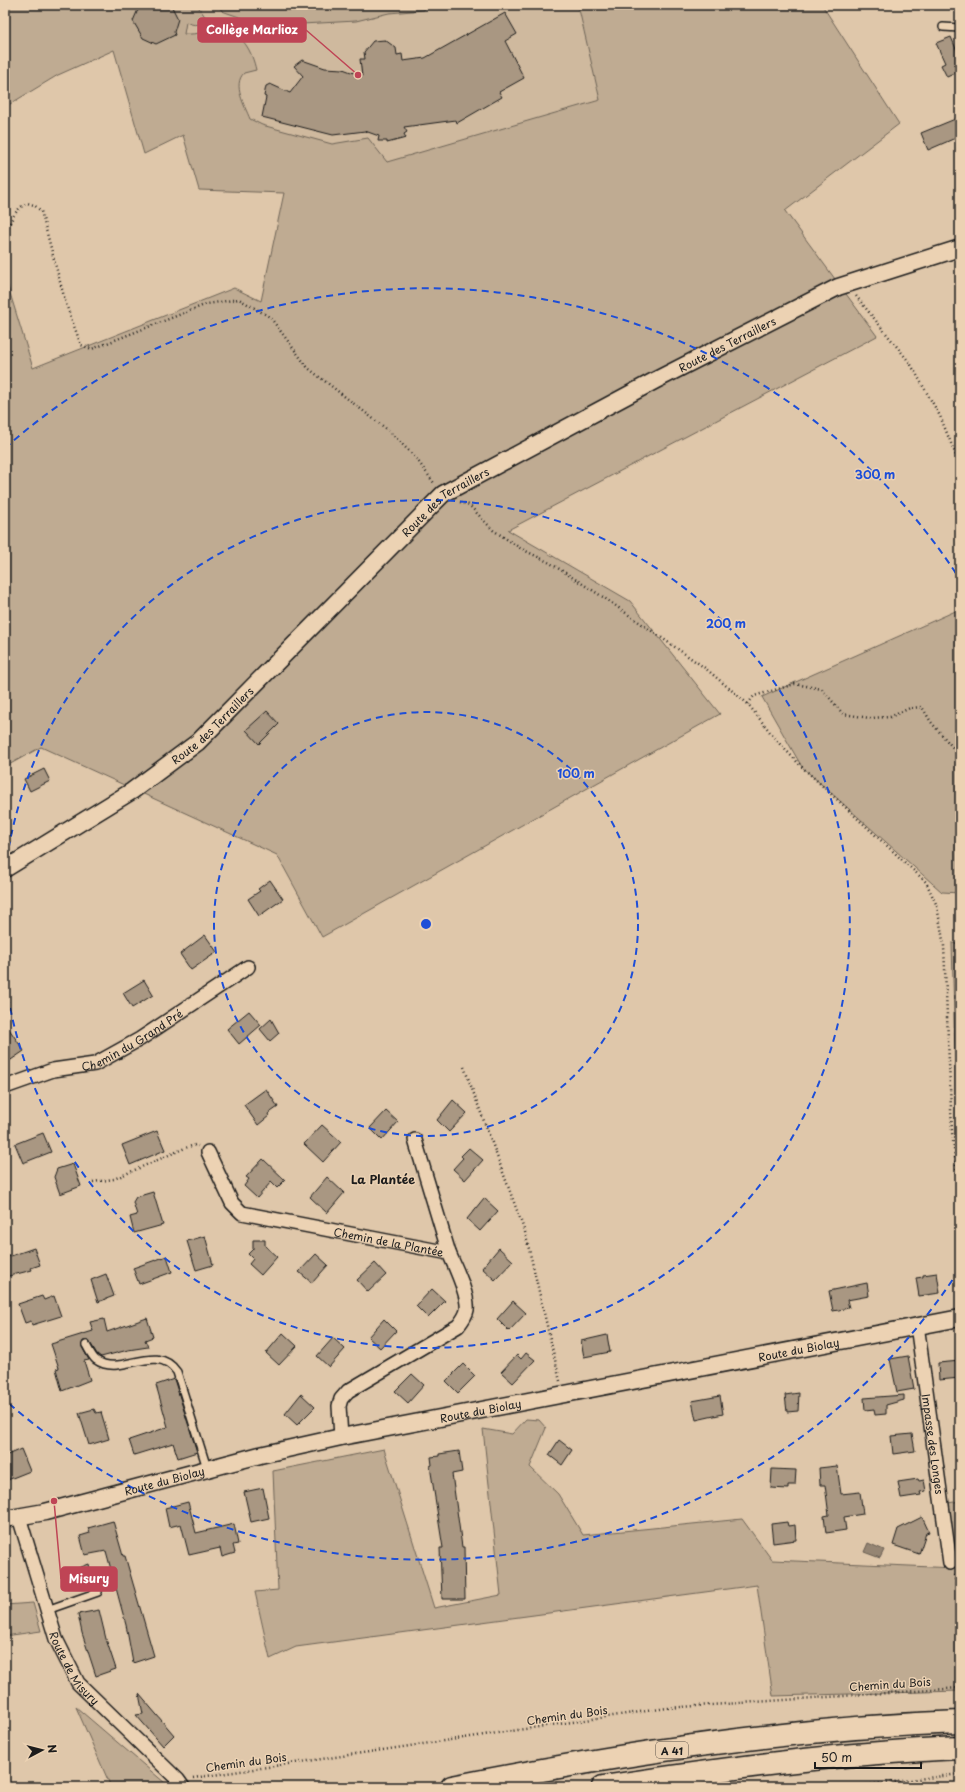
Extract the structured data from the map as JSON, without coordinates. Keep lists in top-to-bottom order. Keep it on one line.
{"streets":{"highway":["A 41"],"street":["Route des Terraillers","Chemin du Grand Pré","Chemin de la Plantée","Route du Biolay","Impasse des Longes","Route de Misury"],"path":["Chemin du Bois"]},"crossings":[["Chemin de la Plantée","Route du Biolay"],["Route du Biolay","Impasse des Longes"],["Route du Biolay","Route de Misury"],["Route de Misury","Chemin du Bois"]],"districts":["La Plantée"],"places":["Collège Marlioz","Misury"],"scale_bar":"50 m","north":"right","rings":["300 m","200 m","100 m"]}
